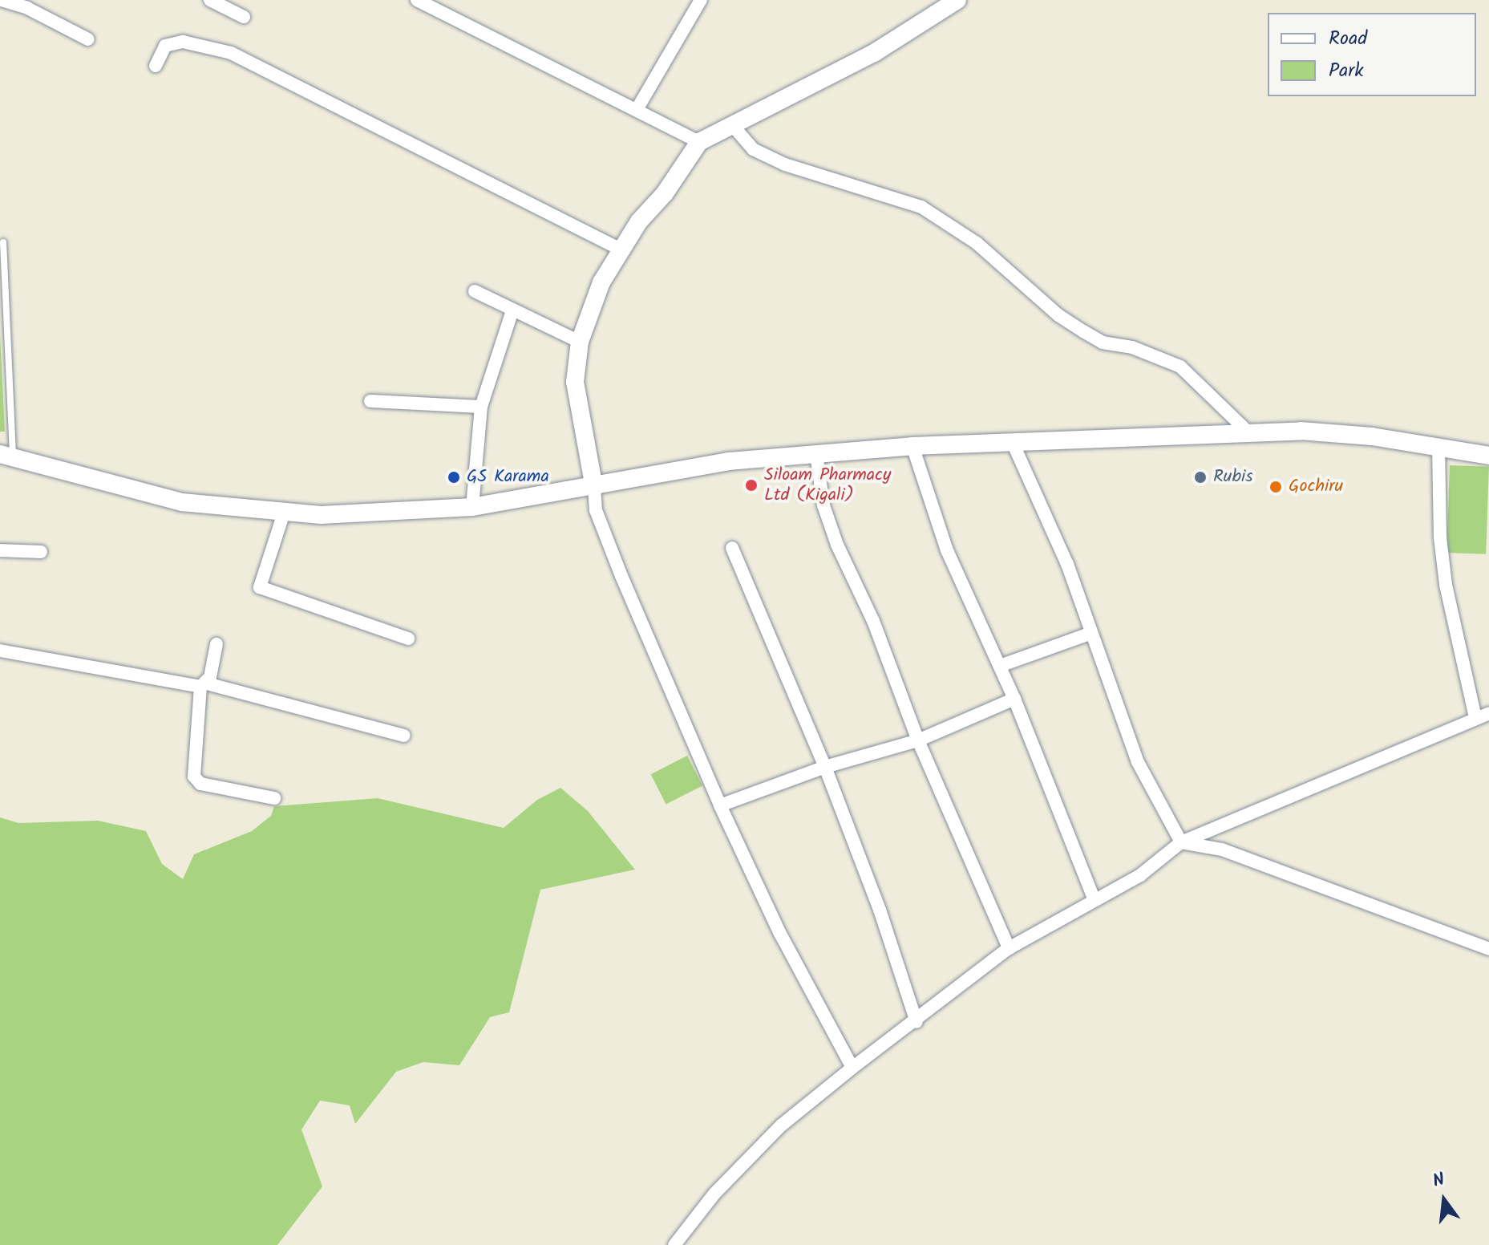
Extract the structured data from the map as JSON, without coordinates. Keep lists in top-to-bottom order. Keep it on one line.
{"places":["GS Karama","Rubis","Siloam Pharmacy Ltd (Kigali)","Gochiru"],"legend":["Road","Park"],"north":"top"}
